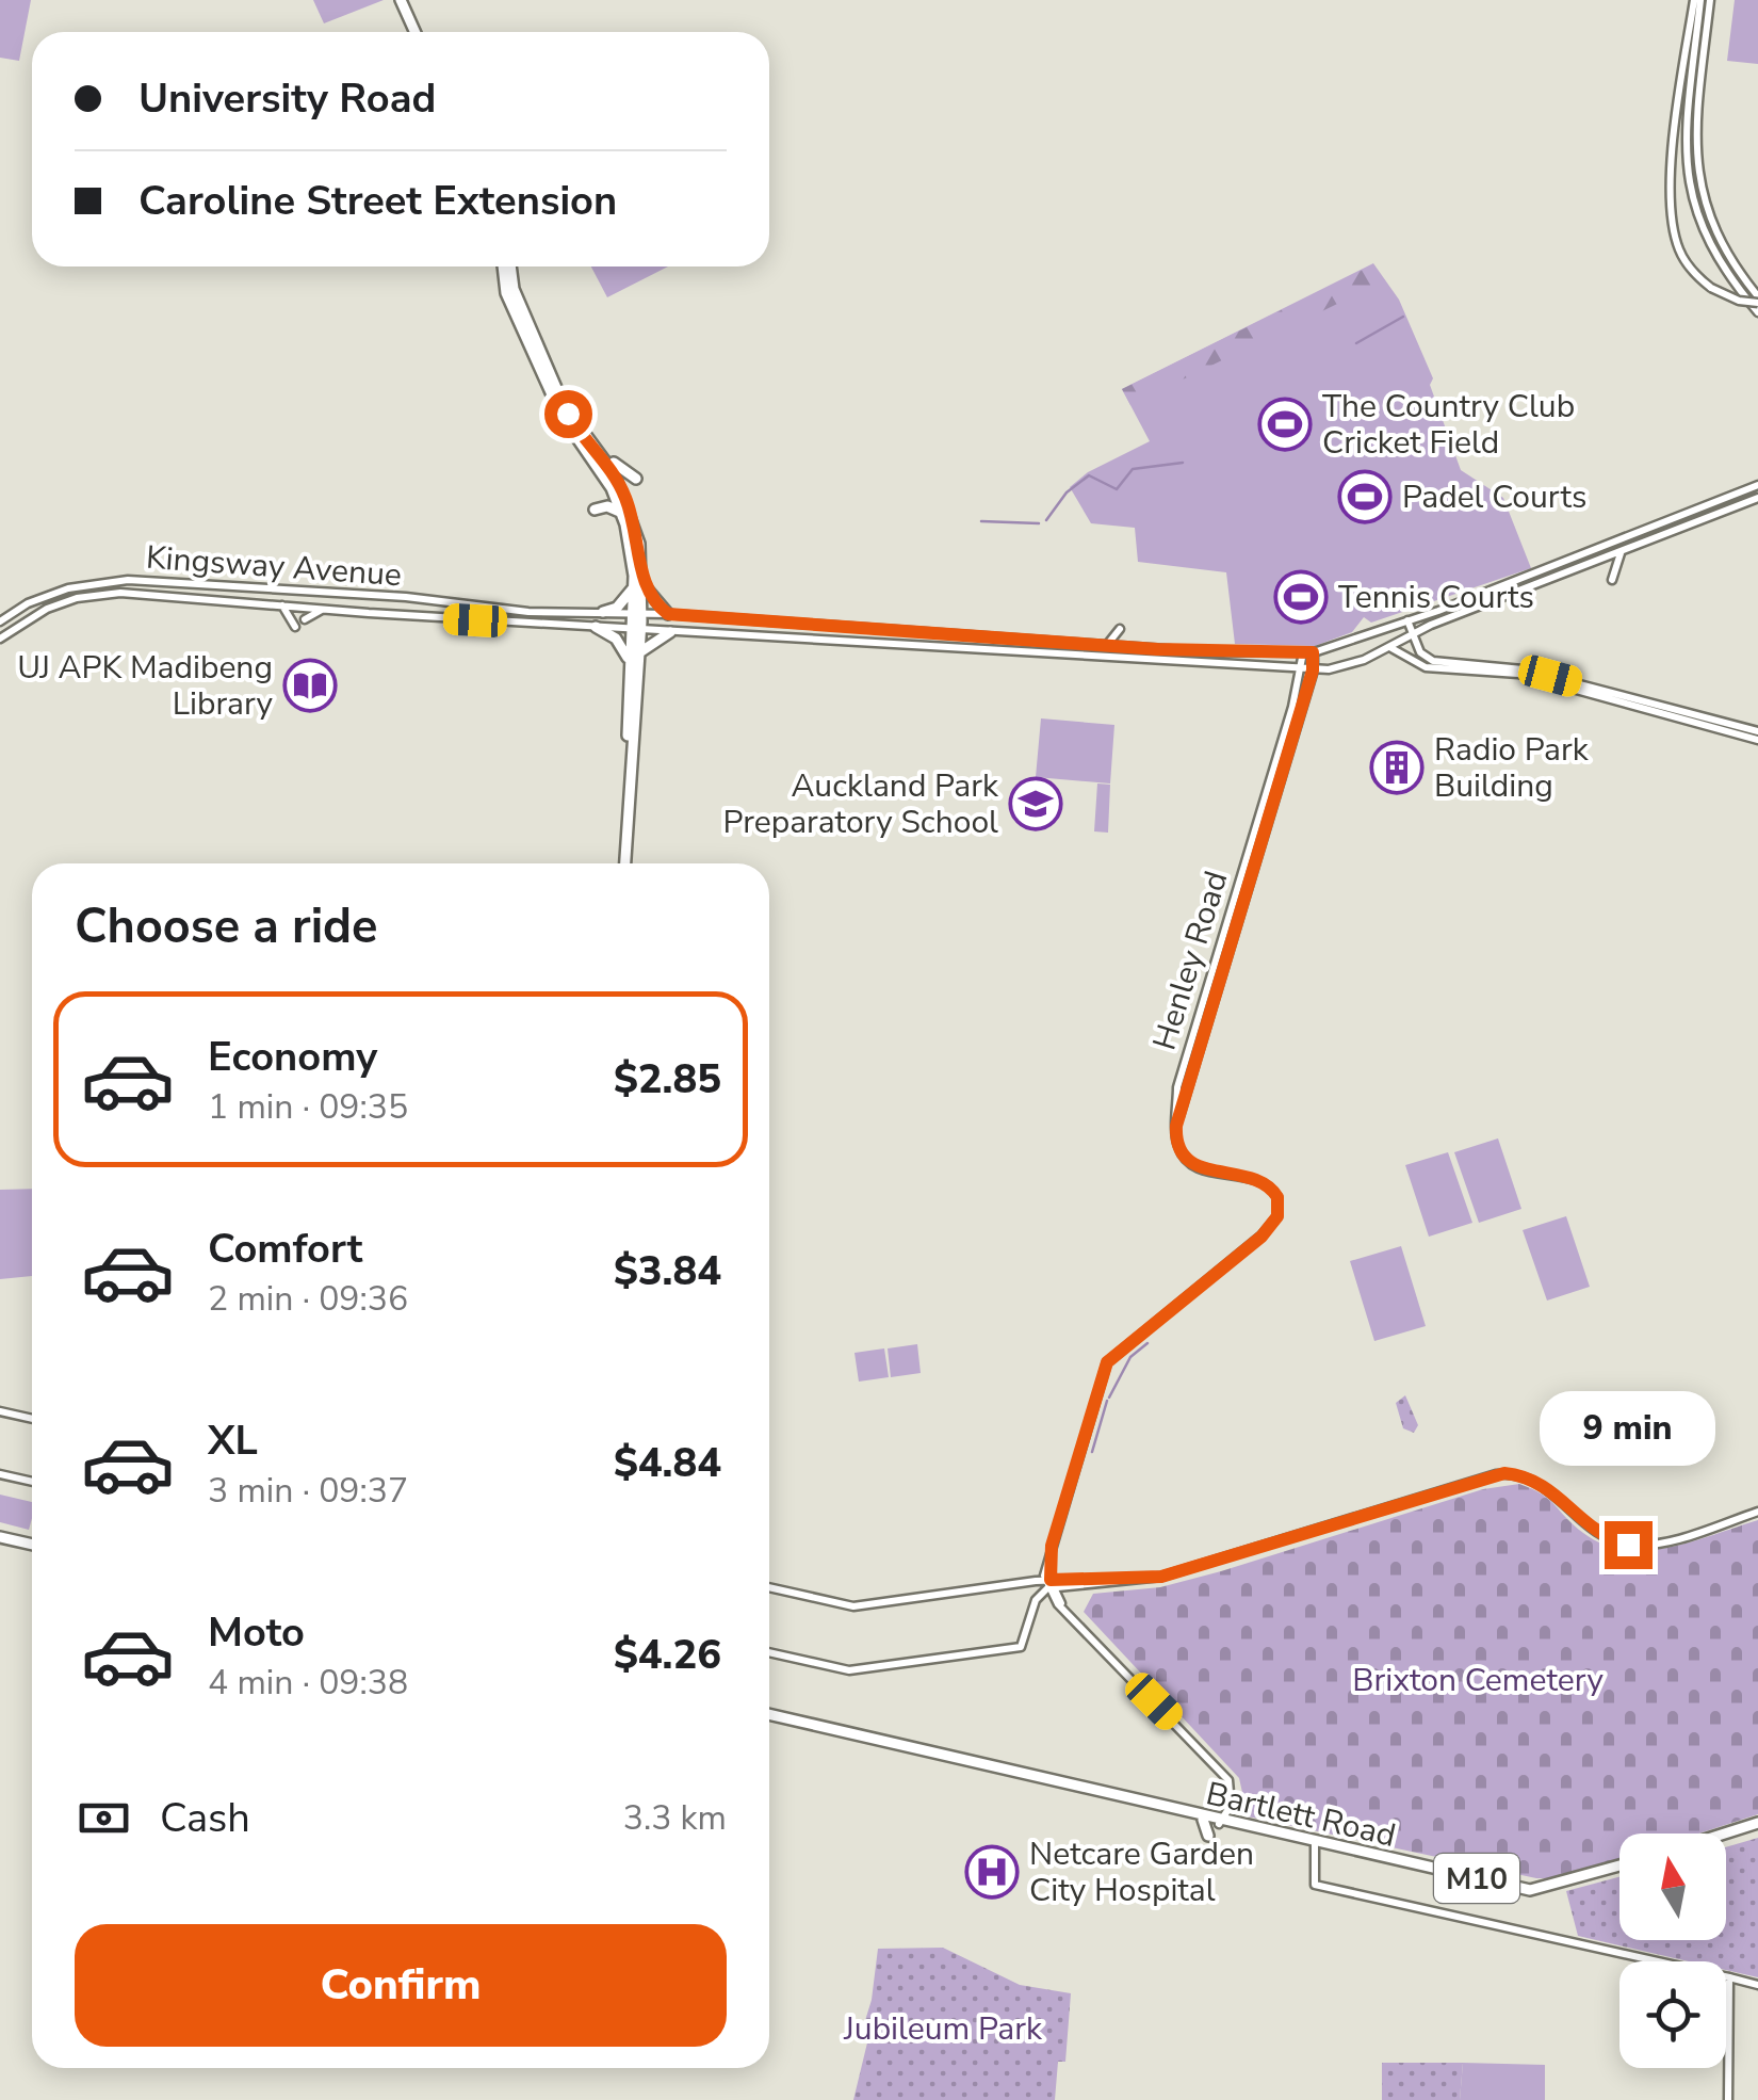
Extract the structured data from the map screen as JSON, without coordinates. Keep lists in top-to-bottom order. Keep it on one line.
{"streets":{"main road":["Kingsway Avenue","Henley Road","Bartlett Road","M10"]},"crossings":[["Kingsway Avenue","Henley Road"],["Bartlett Road","M10"]],"parks":["Brixton Cemetery","Jubileum Park"],"places":{"sports":["The Country Club Cricket Field","Padel Courts","Tennis Courts"],"library":["UJ APK Madibeng Library"],"building":["Radio Park Building"],"school or university":["Auckland Park Preparatory School"],"hospital":["Netcare Garden City Hospital"]},"north":"top","page":{"banner":["University Road","Caroline Street Extension"],"heading":"Choose a ride","list":[{"name":"Economy","note":"1 min · 09:35","value":"$2.85"},{"name":"Comfort","note":"2 min · 09:36","value":"$3.84"},{"name":"XL","note":"3 min · 09:37","value":"$4.84"},{"name":"Moto","note":"4 min · 09:38","value":"$4.26"}],"bubble":"9 min","pay":["Cash","3.3 km"],"buttons":"Confirm"}}
